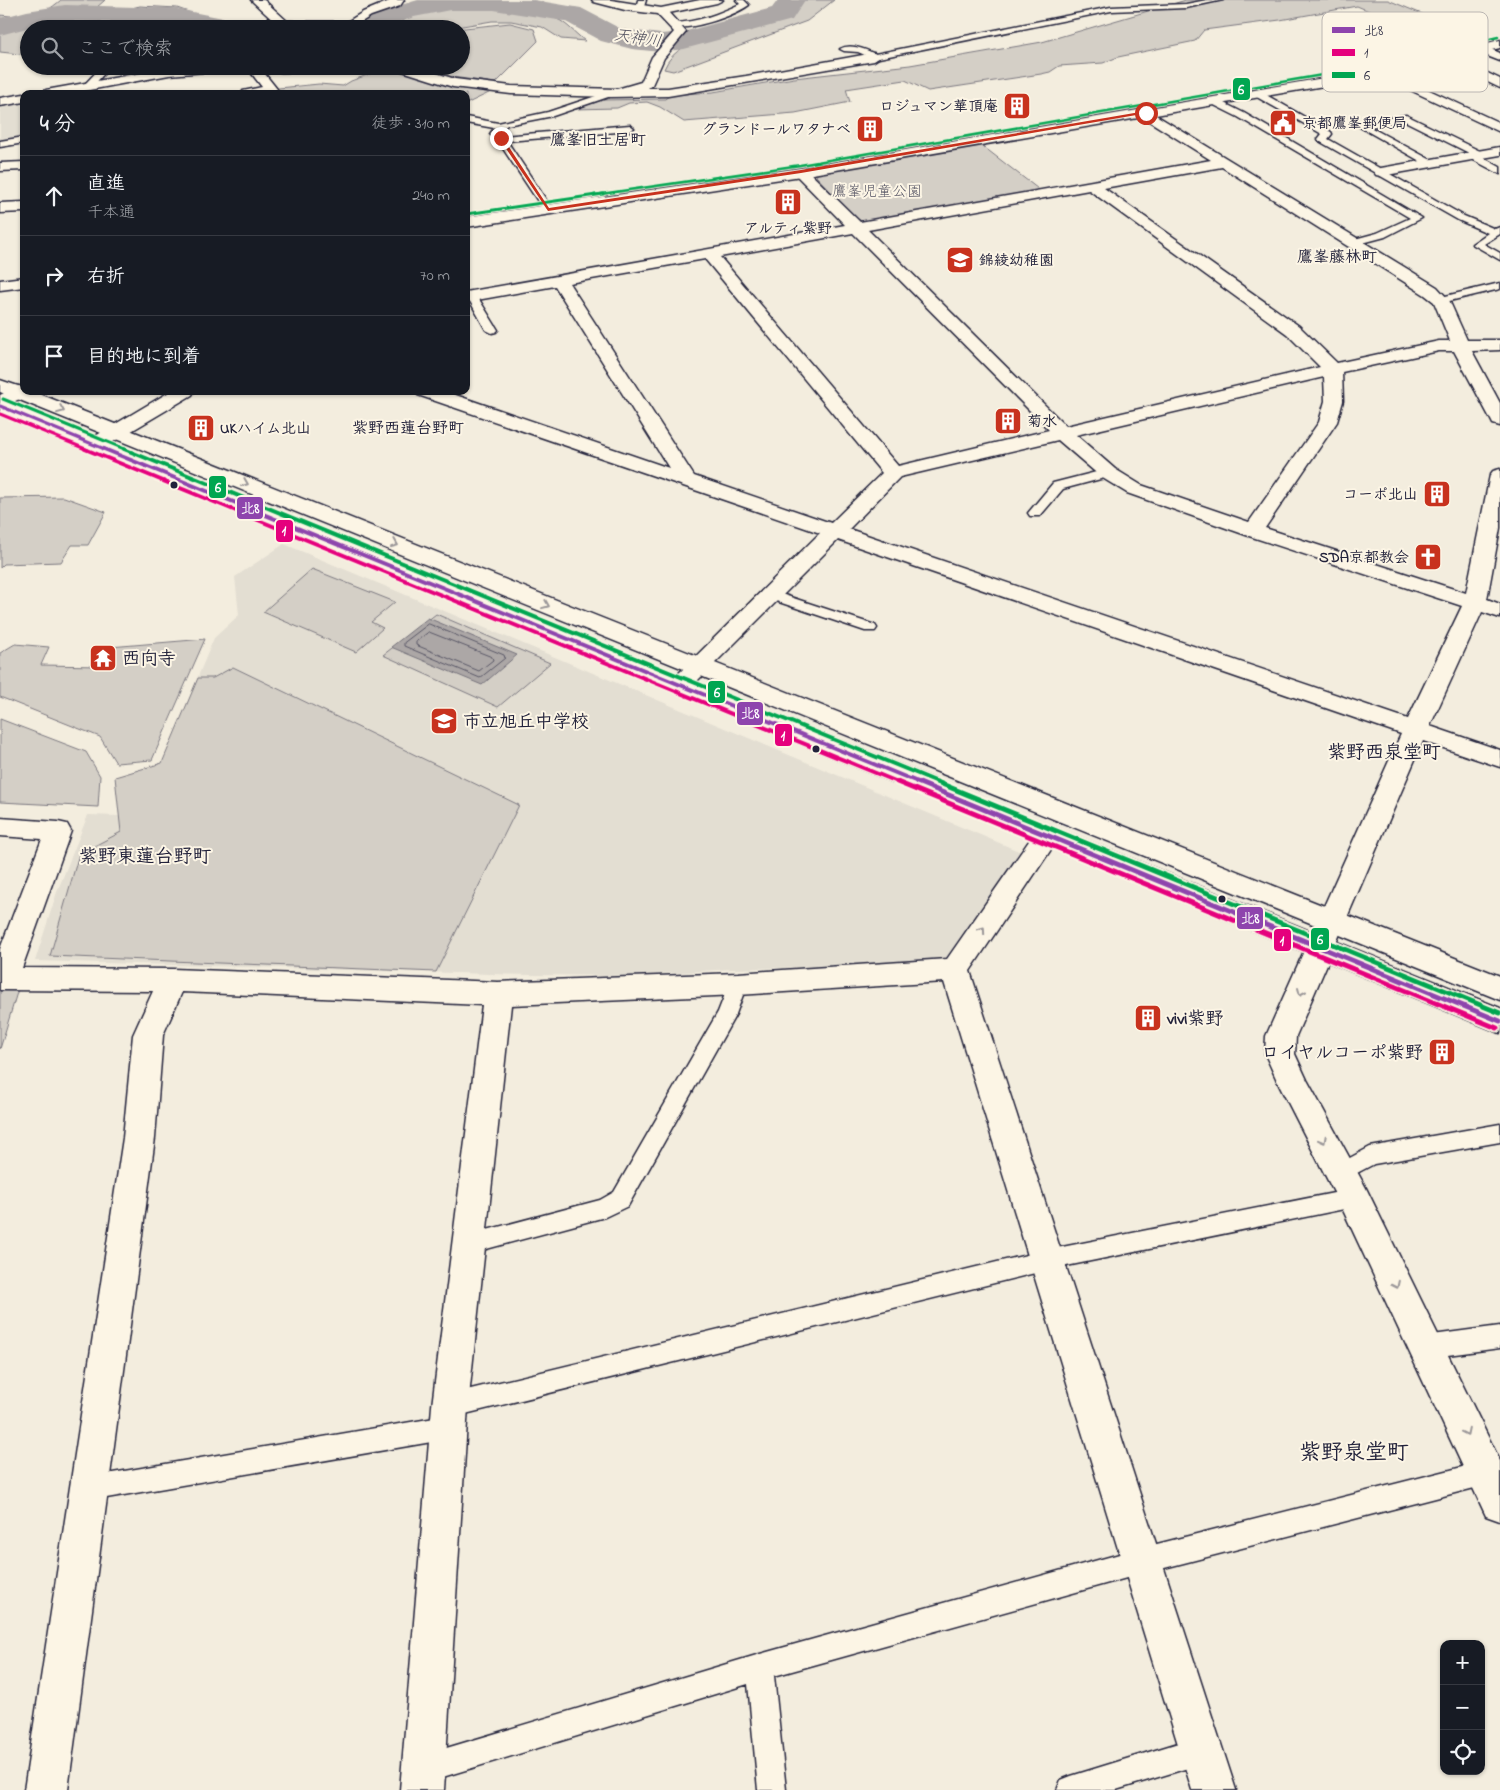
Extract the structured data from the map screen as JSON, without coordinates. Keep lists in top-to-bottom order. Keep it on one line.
{"districts":["鷹峯旧土居町","鷹峯藤林町","紫野西蓮台野町","紫野西泉堂町","紫野東蓮台野町","紫野泉堂町"],"water":["天神川"],"parks":["鷹峯児童公園"],"places":{"building":["ロジュマン華頂庵","グランドールワタナベ","アルティ紫野","菊水","UKハイム北山","コーポ北山","vivi紫野","ロイヤルコーポ紫野"],"public building":["京都鷹峯郵便局"],"school or university":["錦綾幼稚園","市立旭丘中学校"],"church":["SDA京都教会"],"temple":["西向寺"]},"lines":["transit line 6","transit line 北8","transit line 1"],"legend":["北8","1","6"],"page":{"search":"ここで検索","heading":["4 分","徒歩 · 310 m"],"list":[["直進","千本通","240 m"],["右折","70 m"],"目的地に到着"],"map_buttons":["+","−"]}}
